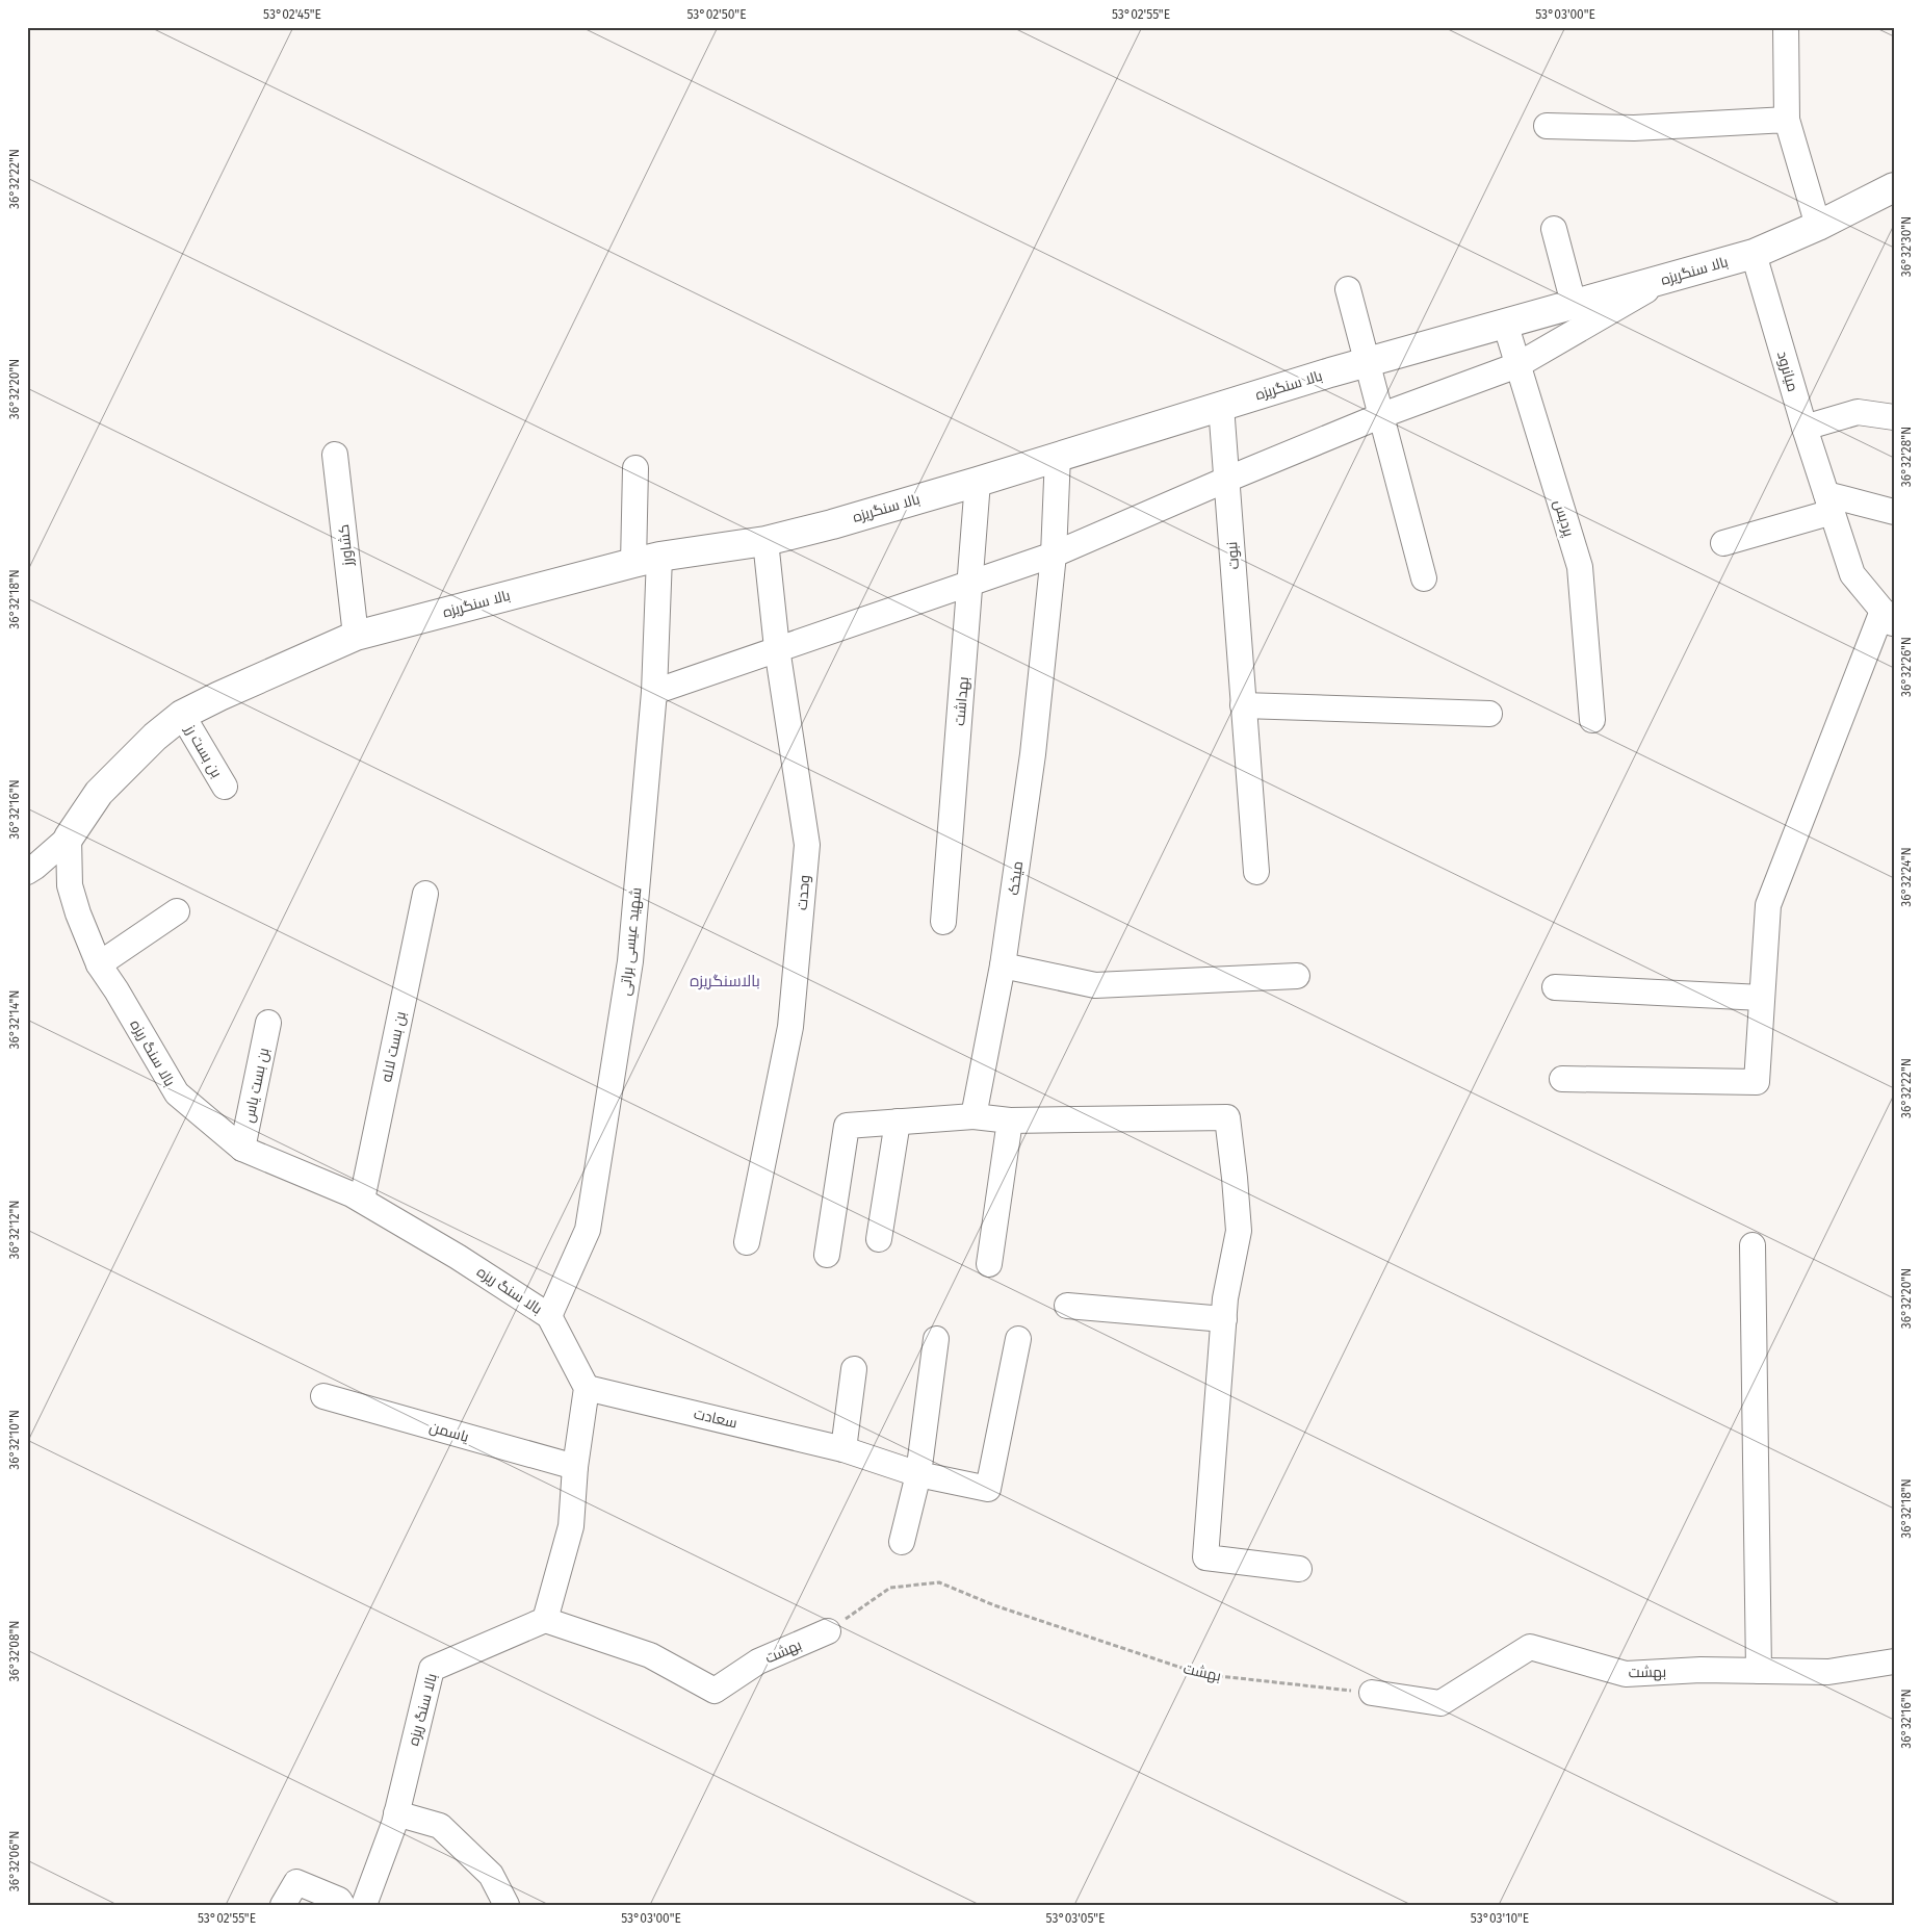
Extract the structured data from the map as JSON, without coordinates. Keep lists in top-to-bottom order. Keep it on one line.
{"streets":{"street":["بالا سنگریزه","میانرود","پردیس","کشاورز","نبوت","بهداشت","بن بست رز","میخک","وحدت","شهید عیسی براتی","بن بست لاله","بالا سنگ ریزه","بن بست یاس","سعادت","یاسمن","بهشت"]},"crossings":[["بالا سنگریزه","میانرود"],["بالا سنگریزه","پردیس"],["بالا سنگریزه","کشاورز"],["بالا سنگریزه","نبوت"],["بالا سنگریزه","بهداشت"],["بالا سنگریزه","بن بست رز"],["بالا سنگریزه","میخک"],["بالا سنگریزه","وحدت"],["بالا سنگریزه","شهید عیسی براتی"],["بالا سنگریزه","بالا سنگ ریزه"],["شهید عیسی براتی","بالا سنگ ریزه"],["بن بست لاله","بالا سنگ ریزه"],["بالا سنگ ریزه","بن بست یاس"],["بالا سنگ ریزه","سعادت"],["بالا سنگ ریزه","بهشت"]],"districts":["بالاسنگریزه"],"coordinates":["53°02'45\"E","53°02'50\"E","53°02'55\"E","53°03'00\"E","36°32'22\"N","36°32'30\"N","36°32'20\"N","36°32'28\"N","36°32'18\"N","36°32'26\"N","36°32'16\"N","36°32'24\"N","36°32'14\"N","36°32'12\"N","36°32'10\"N","36°32'08\"N","36°32'06\"N","53°03'05\"E","53°03'10\"E"]}
